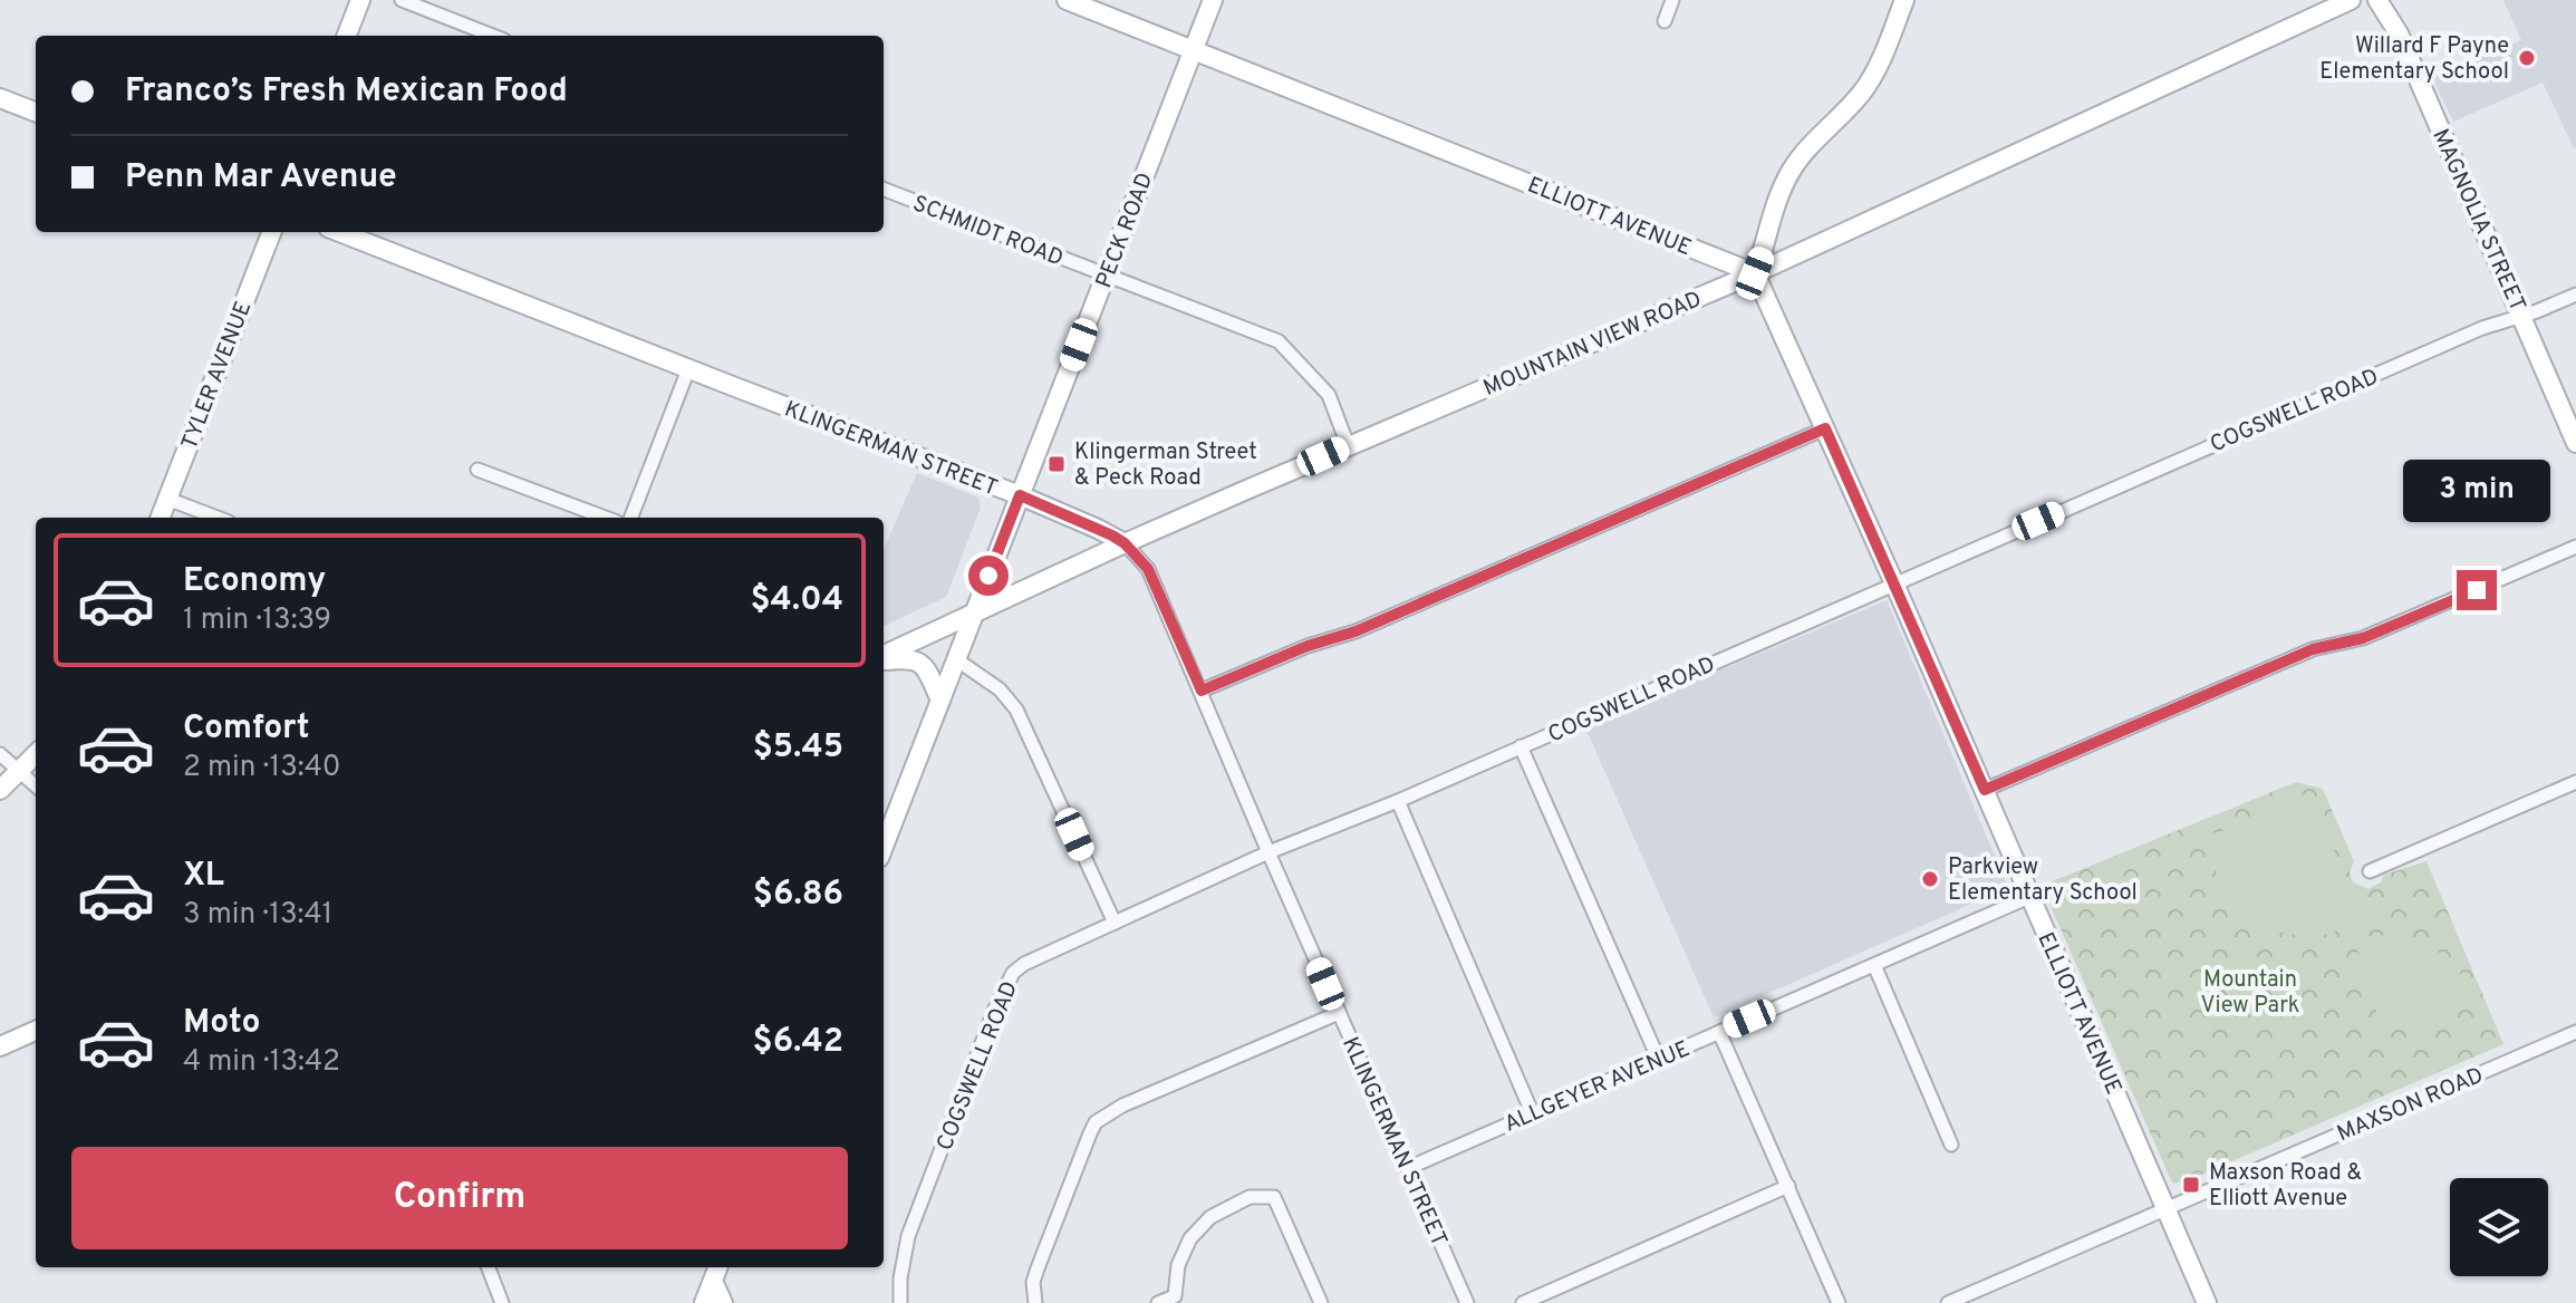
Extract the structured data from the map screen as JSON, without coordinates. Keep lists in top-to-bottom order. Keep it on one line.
{"streets":{"street":["ELLIOTT AVENUE","MAGNOLIA STREET","SCHMIDT ROAD","PECK ROAD","MOUNTAIN VIEW ROAD","TYLER AVENUE","COGSWELL ROAD","KLINGERMAN STREET","ALLGEYER AVENUE","MAXSON ROAD"]},"crossings":[["ELLIOTT AVENUE","PECK ROAD"],["ELLIOTT AVENUE","MOUNTAIN VIEW ROAD"],["ELLIOTT AVENUE","COGSWELL ROAD"],["ELLIOTT AVENUE","ALLGEYER AVENUE"],["ELLIOTT AVENUE","MAXSON ROAD"],["MAGNOLIA STREET","COGSWELL ROAD"],["SCHMIDT ROAD","PECK ROAD"],["SCHMIDT ROAD","MOUNTAIN VIEW ROAD"],["PECK ROAD","MOUNTAIN VIEW ROAD"],["PECK ROAD","KLINGERMAN STREET"],["MOUNTAIN VIEW ROAD","KLINGERMAN STREET"],["COGSWELL ROAD","KLINGERMAN STREET"],["KLINGERMAN STREET","ALLGEYER AVENUE"]],"parks":["Mountain View Park"],"places":{"other":["Willard F Payne Elementary School","Parkview Elementary School"],"transit":["Klingerman Street & Peck Road","Maxson Road & Elliott Avenue"]},"page":{"banner":["Franco’s Fresh Mexican Food","Penn Mar Avenue"],"bubble":"3 min","list":[{"name":"Economy","note":"1 min · 13:39","value":"$4.04"},{"name":"Comfort","note":"2 min · 13:40","value":"$5.45"},{"name":"XL","note":"3 min · 13:41","value":"$6.86"},{"name":"Moto","note":"4 min · 13:42","value":"$6.42"}],"buttons":"Confirm"}}
